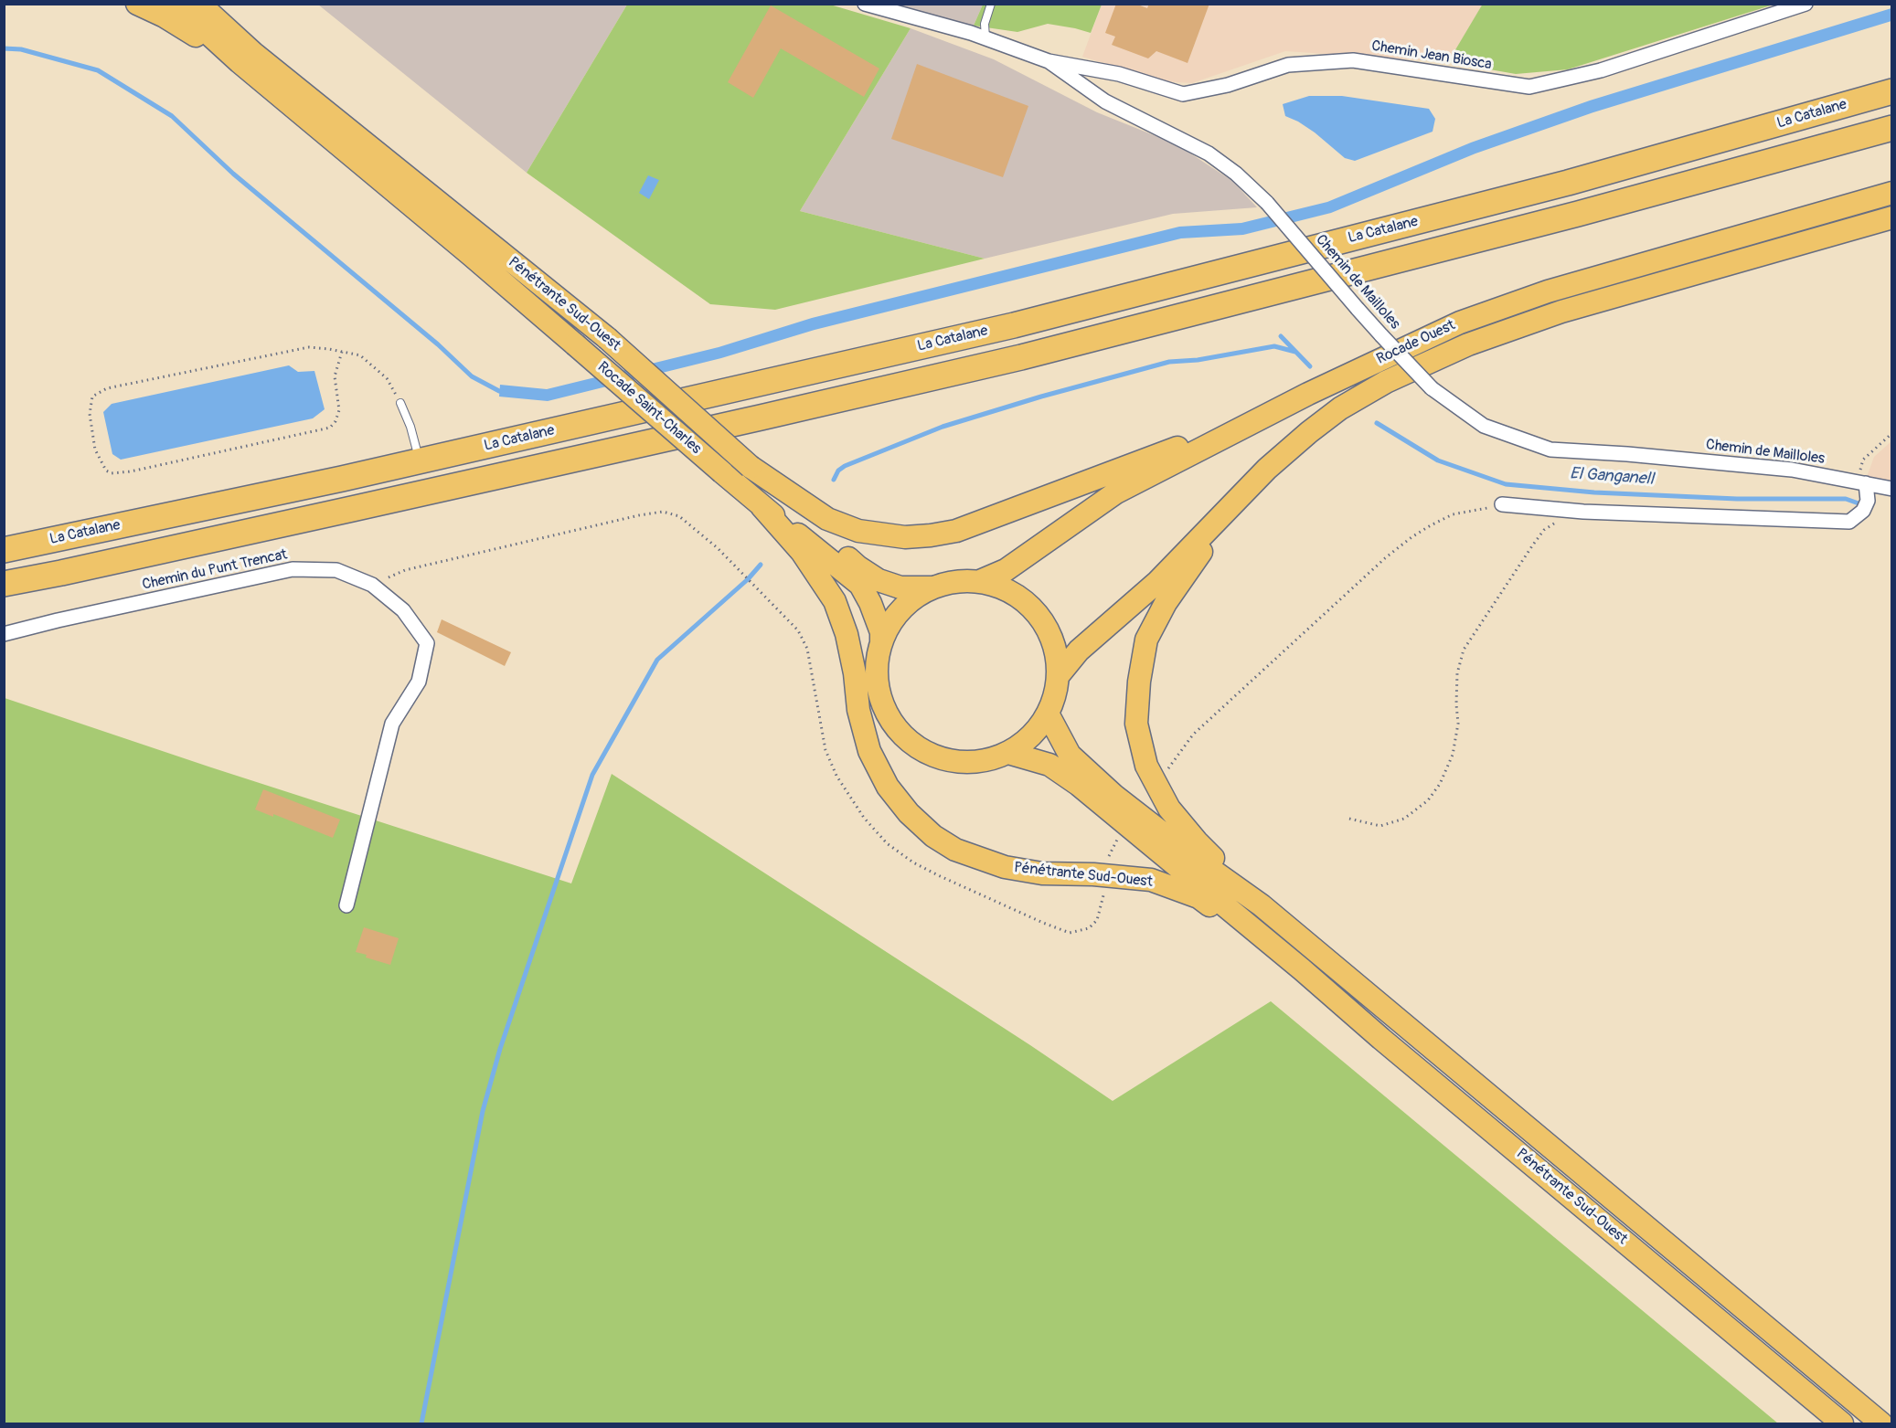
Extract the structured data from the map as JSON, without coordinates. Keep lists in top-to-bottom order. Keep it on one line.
{"streets":{"highway":["La Catalane","Pénétrante Sud-Ouest","Rocade Ouest","Rocade Saint-Charles"],"street":["Chemin Jean Biosca","Chemin de Mailloles","Chemin du Punt Trencat"]},"crossings":[["Chemin Jean Biosca","Chemin de Mailloles"],["Pénétrante Sud-Ouest","Rocade Ouest"],["Pénétrante Sud-Ouest","Rocade Saint-Charles"]],"water":["El Ganganell"]}
